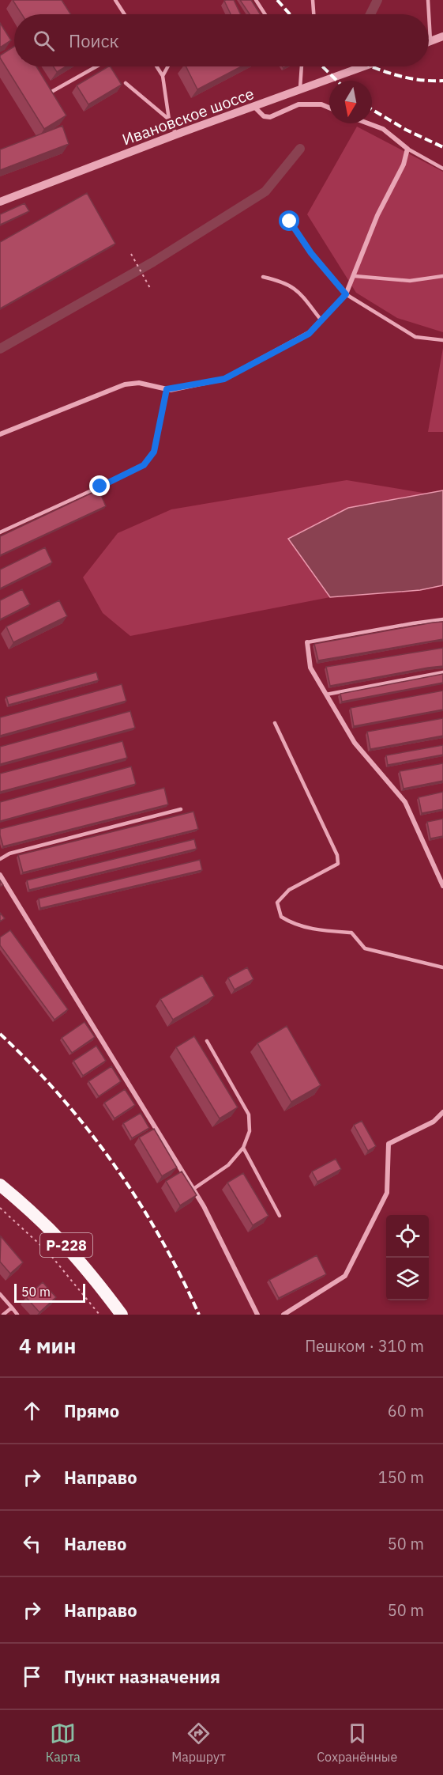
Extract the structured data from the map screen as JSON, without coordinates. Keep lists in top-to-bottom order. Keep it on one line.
{"streets":{"highway":["Р-228"],"street":["Ивановское шоссе"]},"scale_bar":"50 m","north":"bottom","page":{"search":"Поиск","scale":"50 m","heading":["4 мин","Пешком · 310 m"],"list":[["Прямо","60 m"],["Направо","150 m"],["Налево","50 m"],["Направо","50 m"],"Пункт назначения"],"nav":["Карта","Маршрут","Сохранённые"]}}
